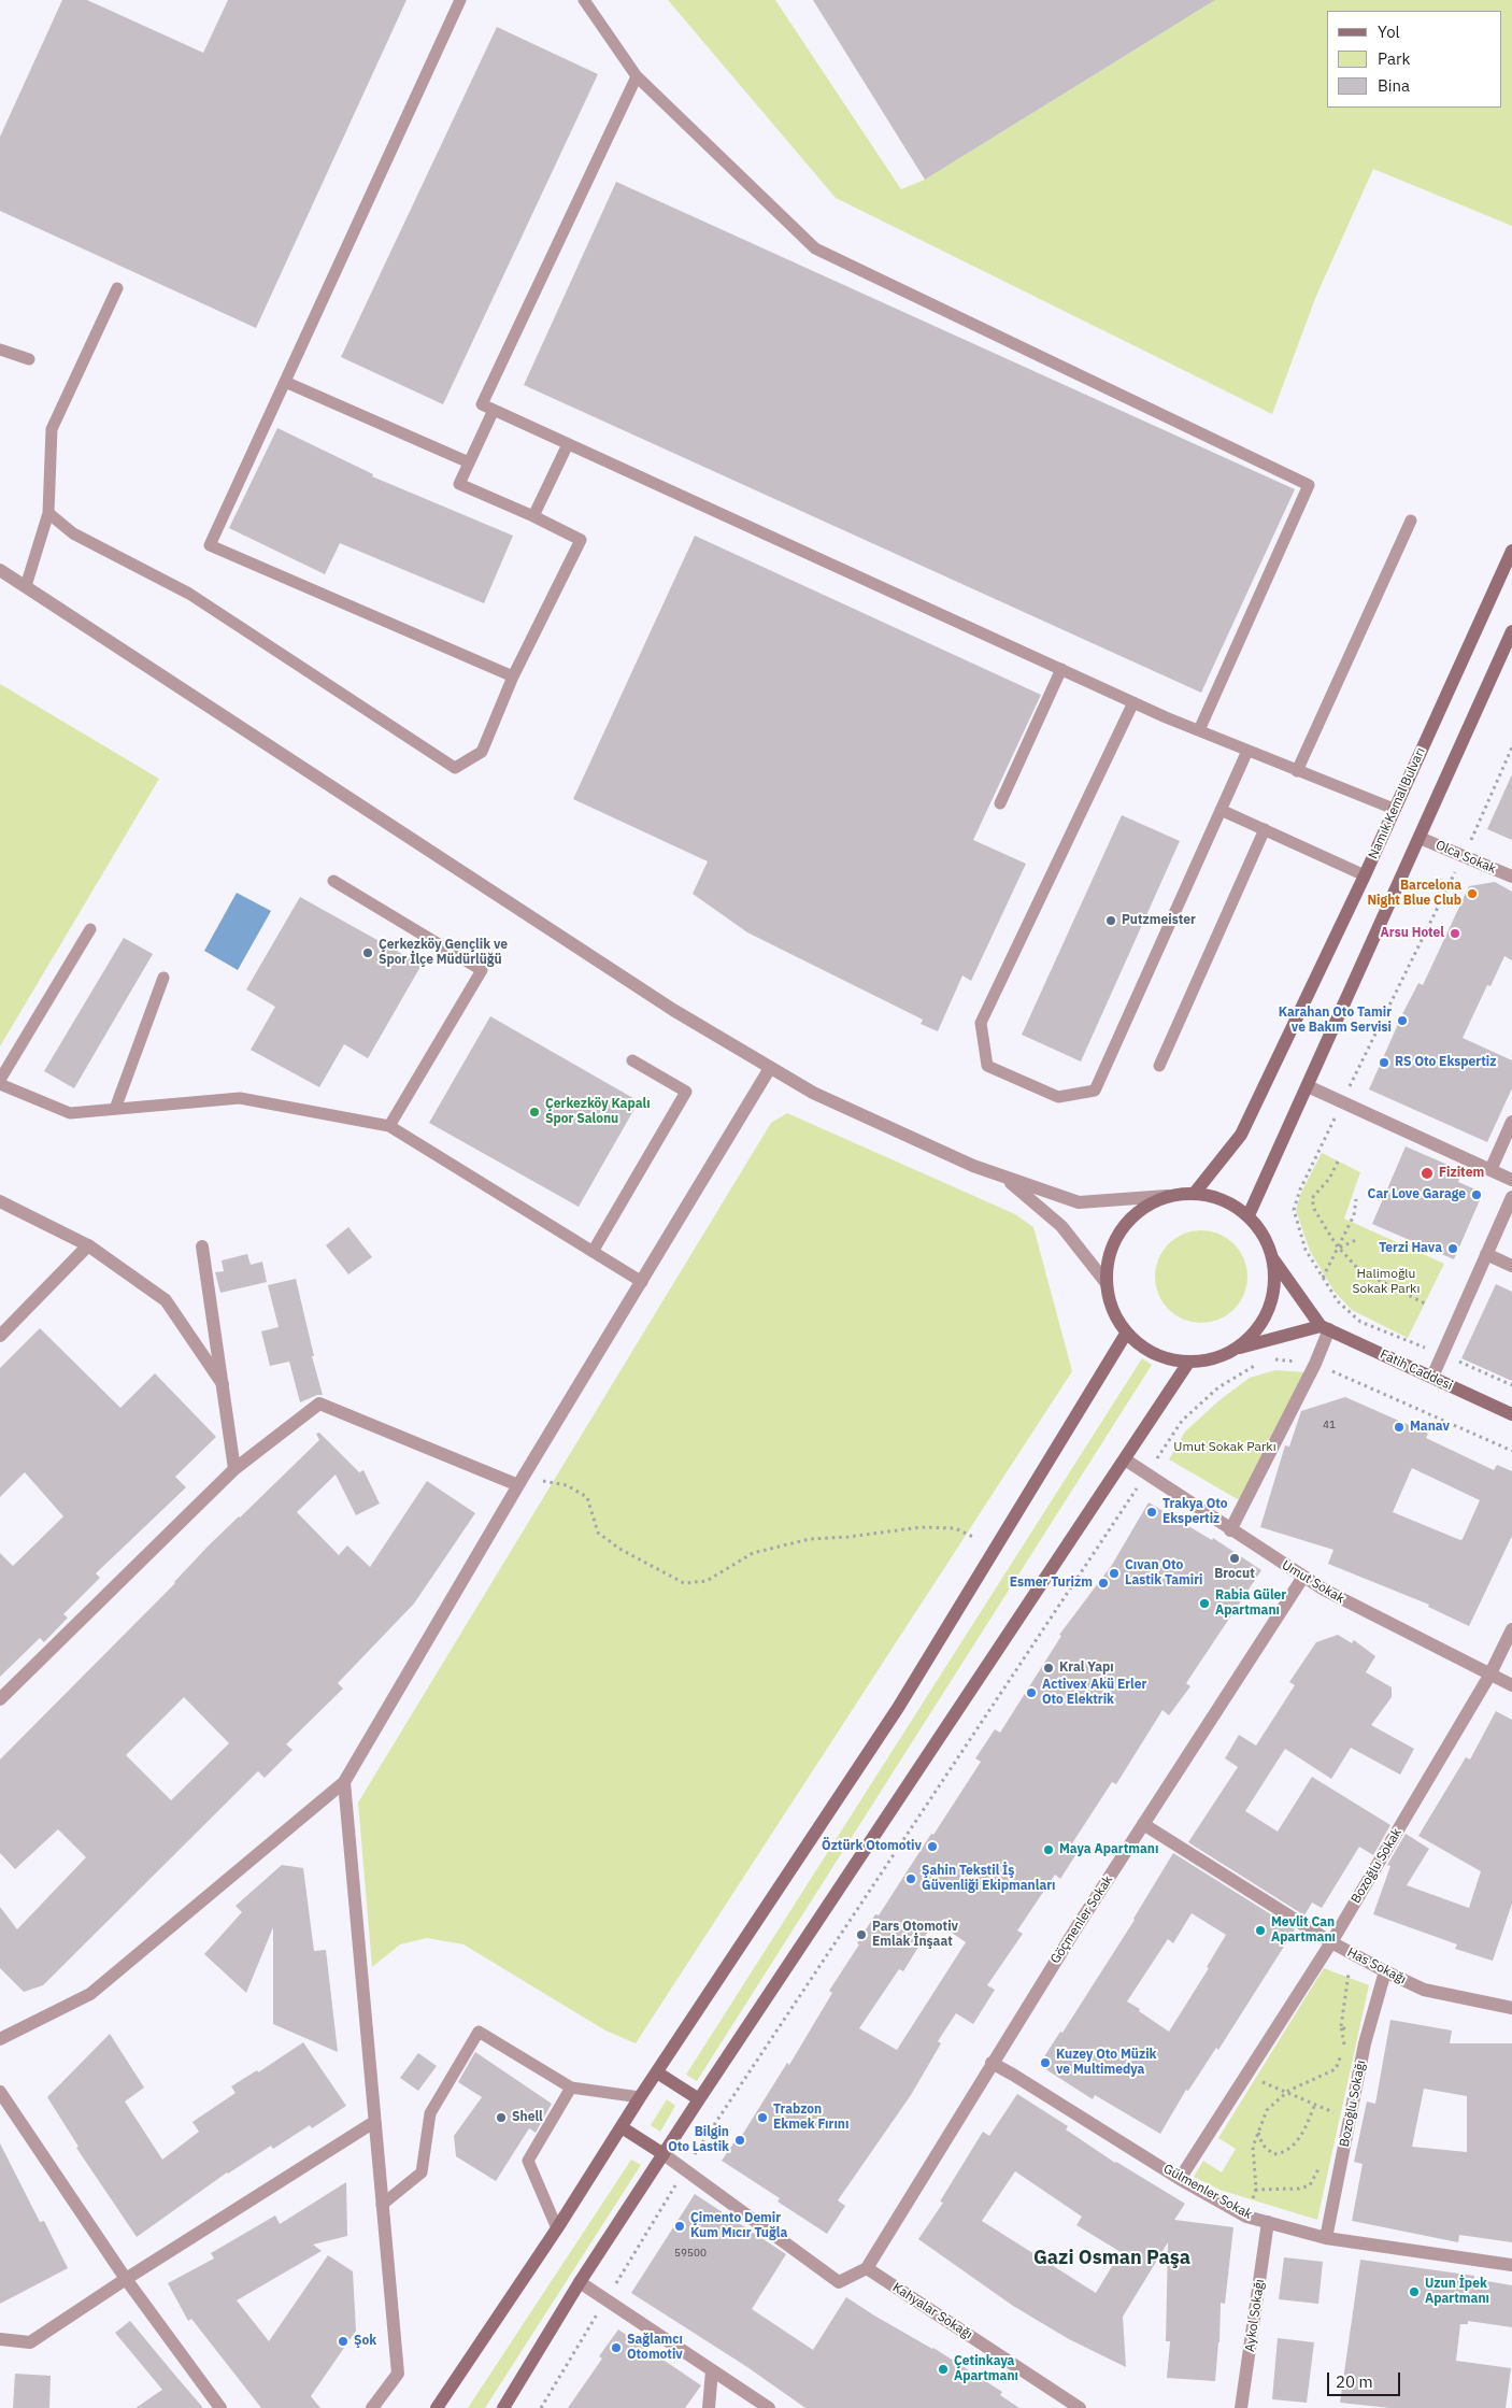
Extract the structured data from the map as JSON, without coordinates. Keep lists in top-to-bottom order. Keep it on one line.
{"streets":{"main road":["Namık Kemal Bulvarı","Fatih Caddesi"],"street":["Olca Sokak","Umut Sokak","Bozoğlu Sokak","Göçmenler Sokak","Has Sokağı","Bozoğlu Sokağı","Gülmenler Sokak","Kahyalar Sokağı","Aykol Sokağı"]},"crossings":[["Umut Sokak","Bozoğlu Sokak"],["Umut Sokak","Göçmenler Sokak"],["Bozoğlu Sokak","Has Sokağı"],["Bozoğlu Sokak","Gülmenler Sokak"],["Göçmenler Sokak","Has Sokağı"],["Göçmenler Sokak","Gülmenler Sokak"],["Göçmenler Sokak","Kahyalar Sokağı"],["Has Sokağı","Bozoğlu Sokağı"],["Bozoğlu Sokağı","Gülmenler Sokak"],["Gülmenler Sokak","Aykol Sokağı"]],"districts":["Gazi Osman Paşa"],"parks":["Halimoğlu Sokak Parkı","Umut Sokak Parkı"],"places":["Barcelona Night Blue Club","Putzmeister","Arsu Hotel","Çerkezköy Gençlik ve Spor İlçe Müdürlüğü","Karahan Oto Tamir ve Bakım Servisi","RS Oto Ekspertiz","Çerkezköy Kapalı Spor Salonu","Fizitem","Car Love Garage","Terzi Hava","Manav","Trakya Oto Ekspertiz","Brocut","Cıvan Oto Lastik Tamiri","Esmer Turizm","Rabia Güler Apartmanı","Kral Yapı","Activex Akü Erler Oto Elektrik","Öztürk Otomotiv","Maya Apartmanı","Şahin Tekstil İş Güvenliği Ekipmanları","Mevlit Can Apartmanı","Pars Otomotiv Emlak İnşaat","Kuzey Oto Müzik ve Multimedya","Shell","Trabzon Ekmek Fırını","Bilgin Oto Lastik","Çimento Demir Kum Mıcır Tuğla","Uzun İpek Apartmanı","Şok","Sağlamcı Otomotiv","Çetinkaya Apartmanı"],"house_numbers":["41","59500"],"legend":["Yol","Park","Bina"],"scale_bar":"20 m"}
